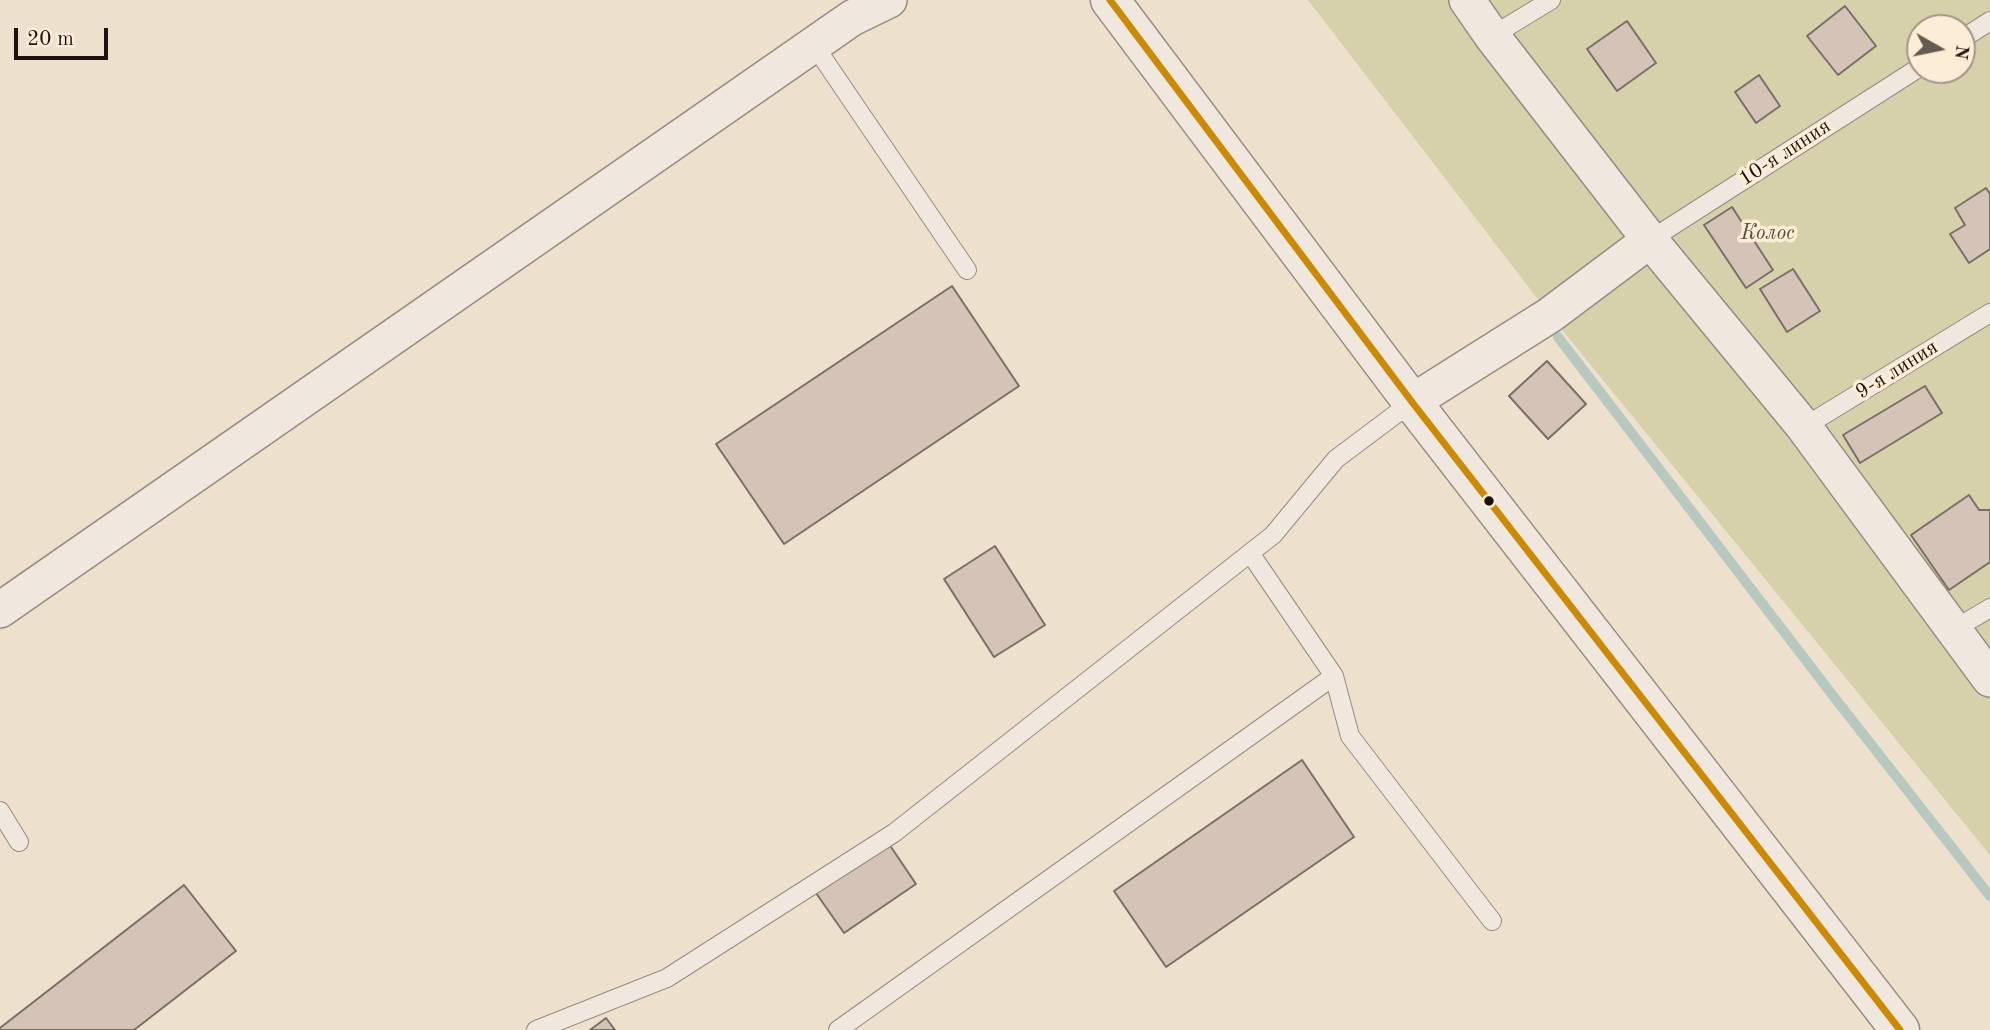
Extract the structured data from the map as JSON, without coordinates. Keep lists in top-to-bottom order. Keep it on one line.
{"streets":{"lane":["10-я линия","9-я линия"]},"parks":["Колос"],"scale_bar":"20 m","north":"right"}
